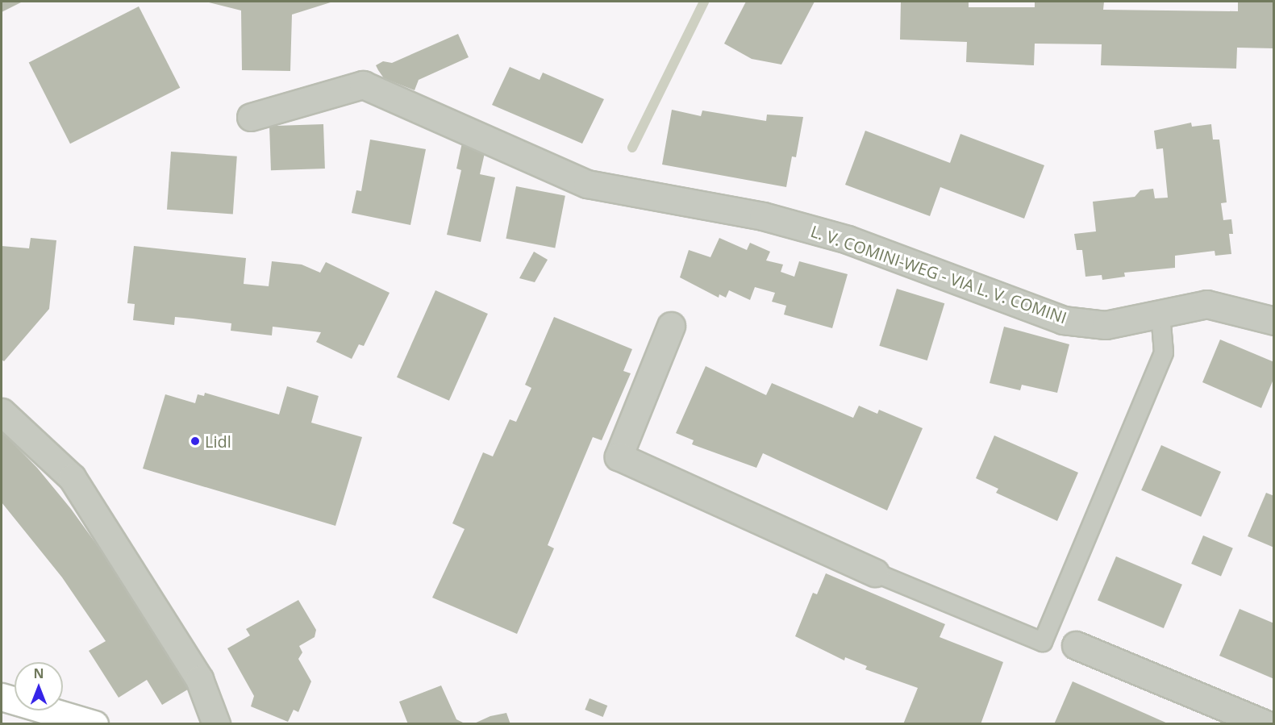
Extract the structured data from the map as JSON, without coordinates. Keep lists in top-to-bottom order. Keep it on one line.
{"streets":{"street":["L. V. COMINI-WEG - VIA L. V. COMINI"]},"places":["Lidl"],"north":"top"}
